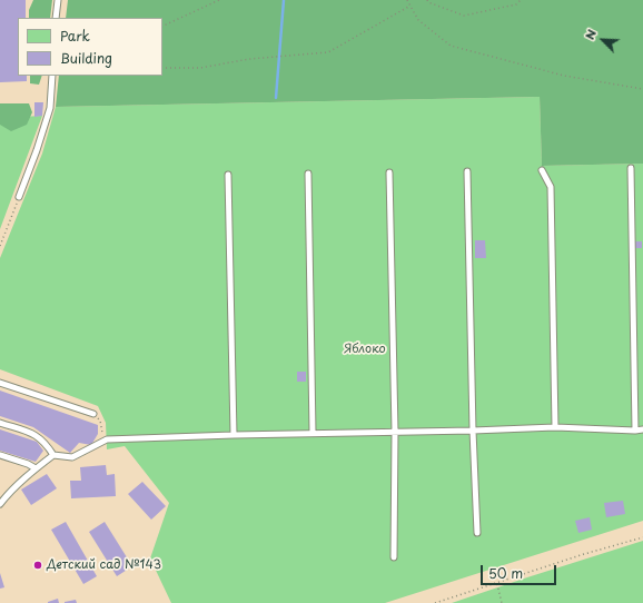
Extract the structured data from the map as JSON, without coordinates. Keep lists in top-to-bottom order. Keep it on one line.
{"parks":["Яблоко"],"places":["Детский сад №143"],"legend":["Park","Building"],"scale_bar":"50 m","north":"top left"}
